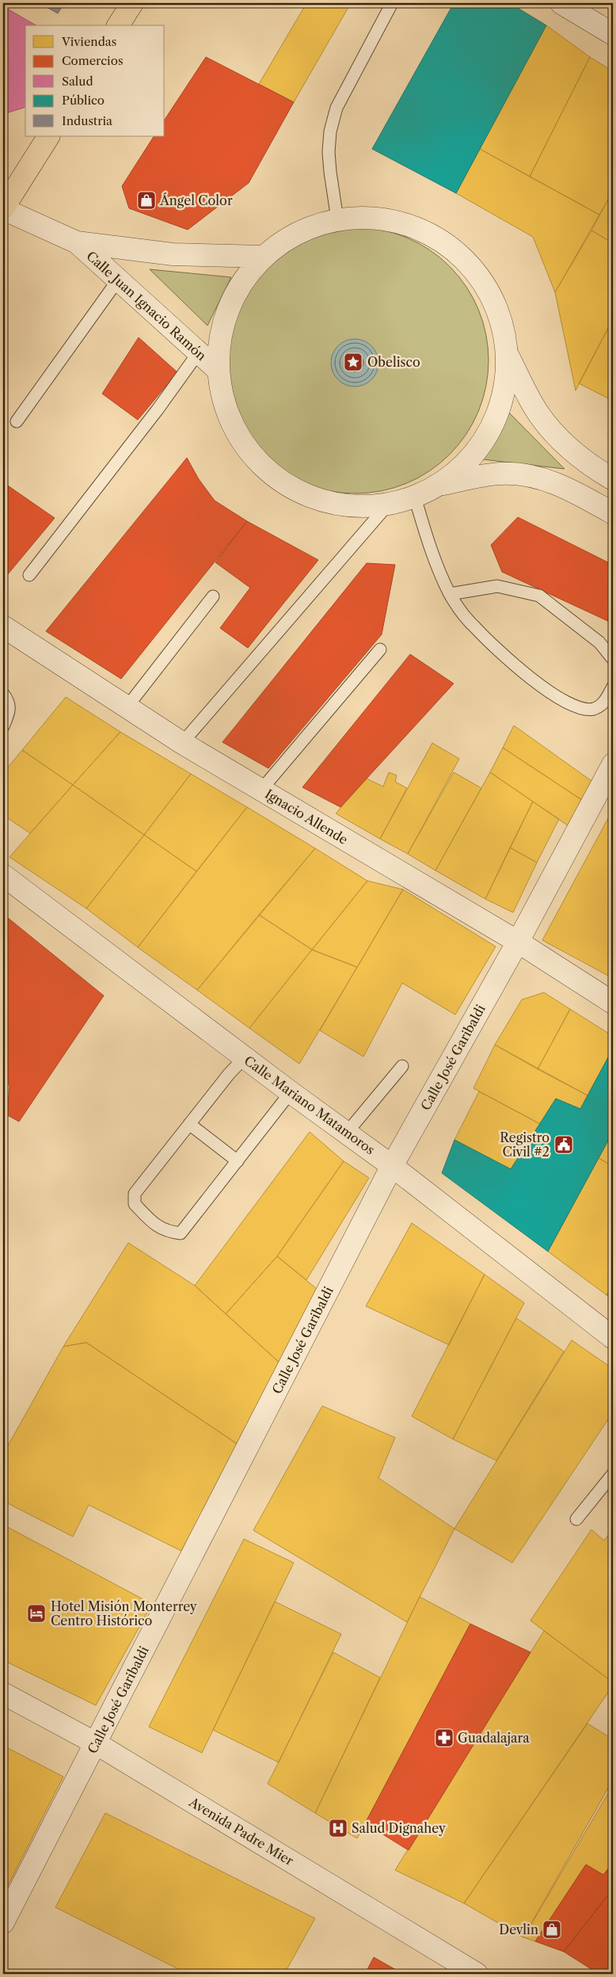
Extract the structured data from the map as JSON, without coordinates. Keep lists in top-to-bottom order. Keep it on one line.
{"streets":{"street":["Calle Juan Ignacio Ramón","Ignacio Allende","Calle José Garibaldi","Calle Mariano Matamoros","Avenida Padre Mier"]},"crossings":[["Ignacio Allende","Calle José Garibaldi"],["Calle José Garibaldi","Calle Mariano Matamoros"],["Calle José Garibaldi","Avenida Padre Mier"]],"places":{"shop":["Ángel Color","Devlin"],"place":["Obelisco"],"public building":["Registro Civil #2"],"hotel":["Hotel Misión Monterrey Centro Histórico"],"pharmacy":["Guadalajara"],"hospital":["Salud Dignahey"]},"legend":["Viviendas","Comercios","Salud","Público","Industria"]}
